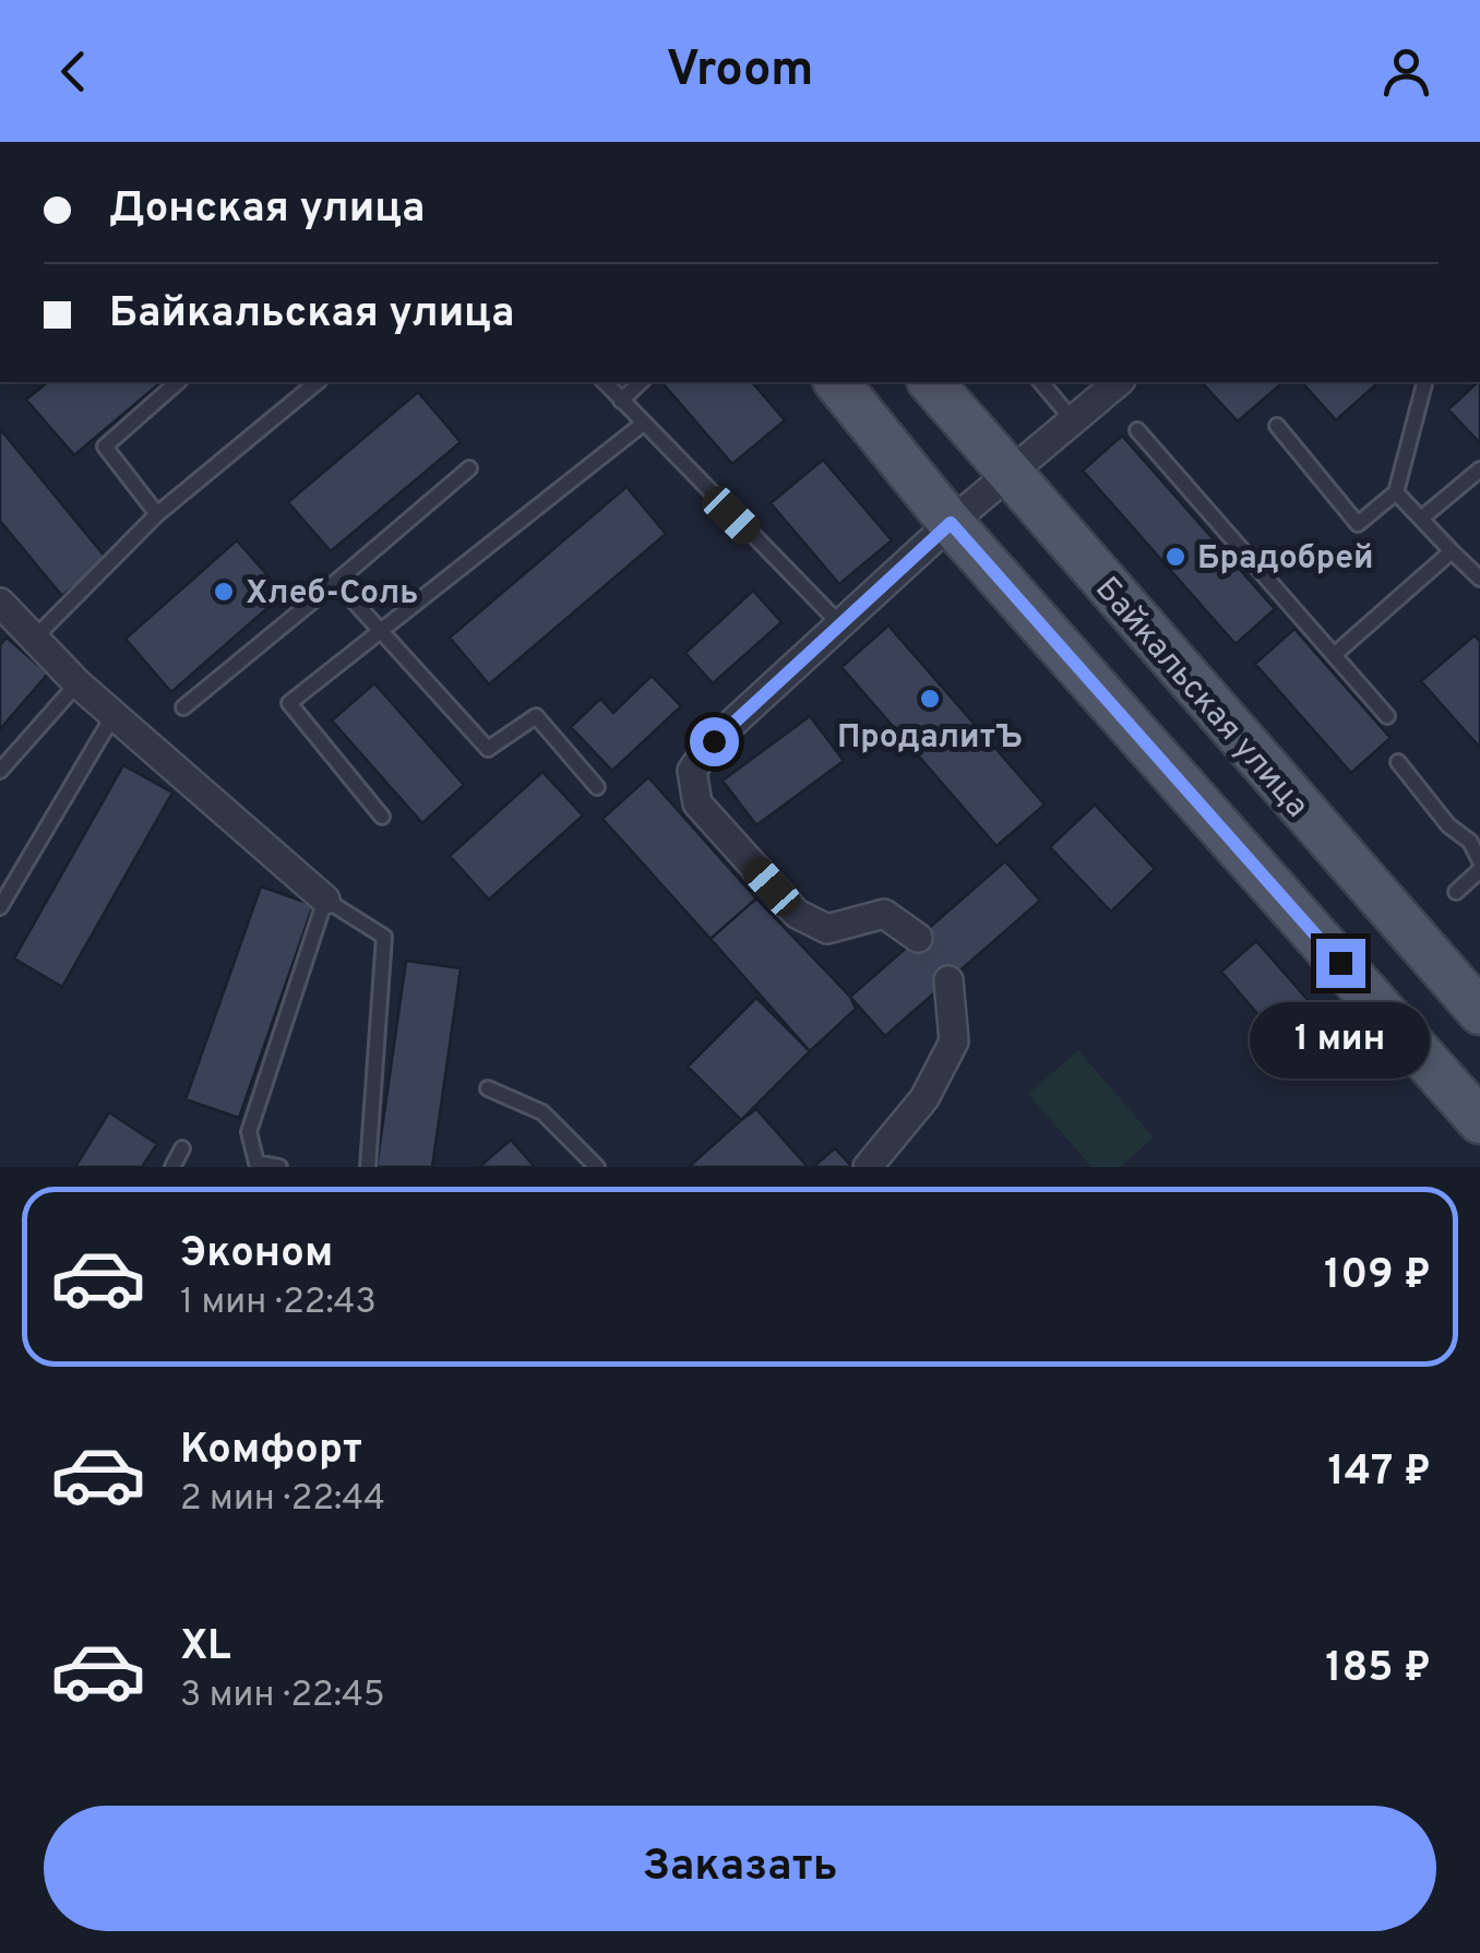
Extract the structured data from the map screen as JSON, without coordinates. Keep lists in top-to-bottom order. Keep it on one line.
{"streets":{"main road":["Байкальская улица"]},"places":["Брадобрей","Хлеб-Соль","ПродалитЪ"],"page":{"header":"Vroom","banner":["Донская улица","Байкальская улица"],"bubble":"1 мин","list":[{"name":"Эконом","note":"1 мин · 22:43","value":"109 ₽"},{"name":"Комфорт","note":"2 мин · 22:44","value":"147 ₽"},{"name":"XL","note":"3 мин · 22:45","value":"185 ₽"}],"buttons":"Заказать"}}
